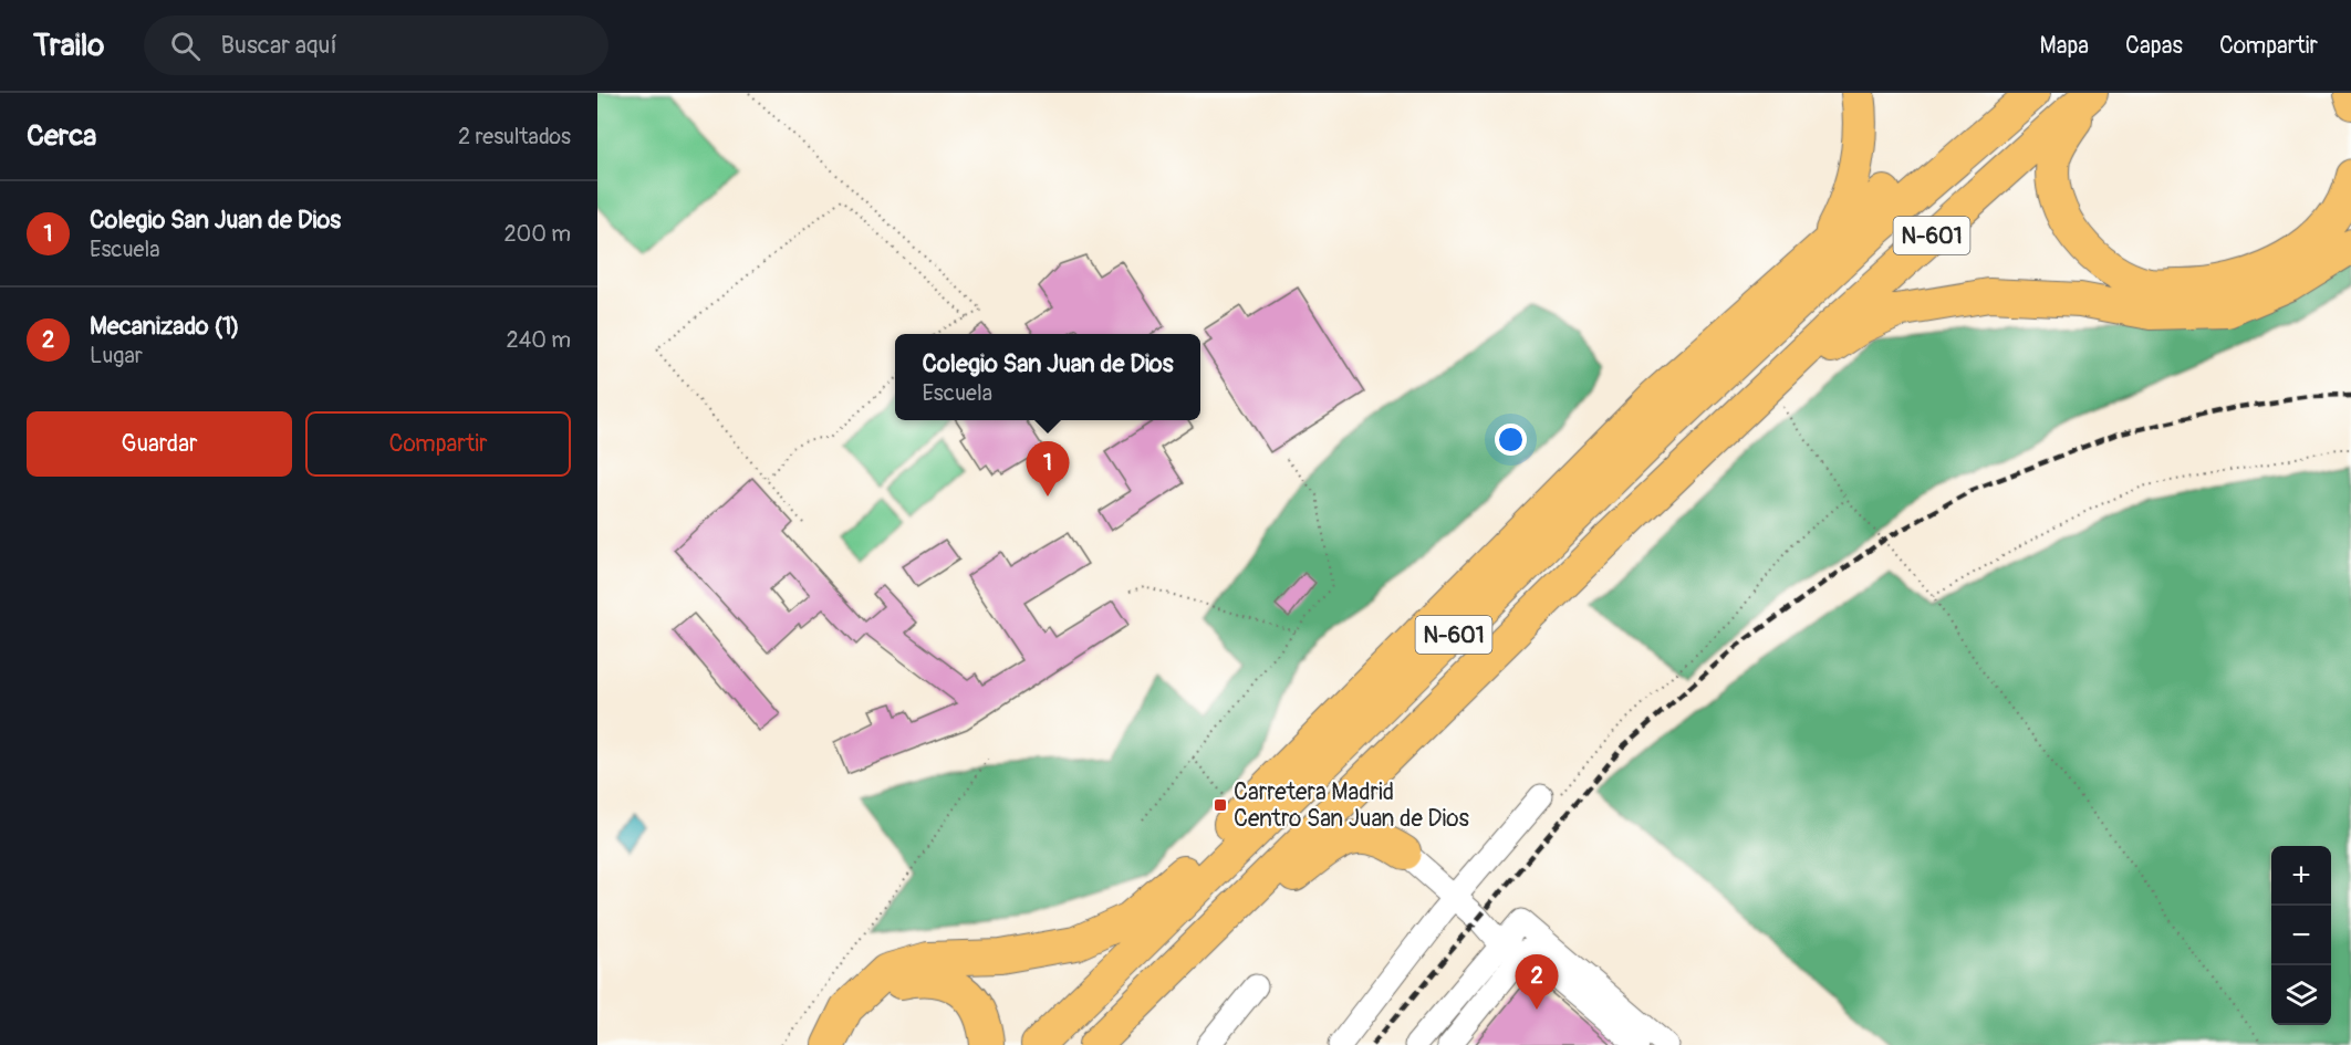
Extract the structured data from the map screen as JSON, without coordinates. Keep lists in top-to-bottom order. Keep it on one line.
{"streets":{"highway":["N-601"]},"places":{"transit":["Carretera Madrid Centro San Juan de Dios"]},"page":{"header":"Trailo","search":"Buscar aquí","nav":["Mapa","Capas","Compartir"],"heading":["Cerca","2 resultados"],"list":[{"mark":"1","name":"Colegio San Juan de Dios","note":"Escuela","value":"200 m"},{"mark":"2","name":"Mecanizado (1)","note":"Lugar","value":"240 m"}],"popup":["Colegio San Juan de Dios","Escuela"],"buttons":["Guardar","Compartir"],"pins":["1","2"],"map_buttons":["+","−"]}}
